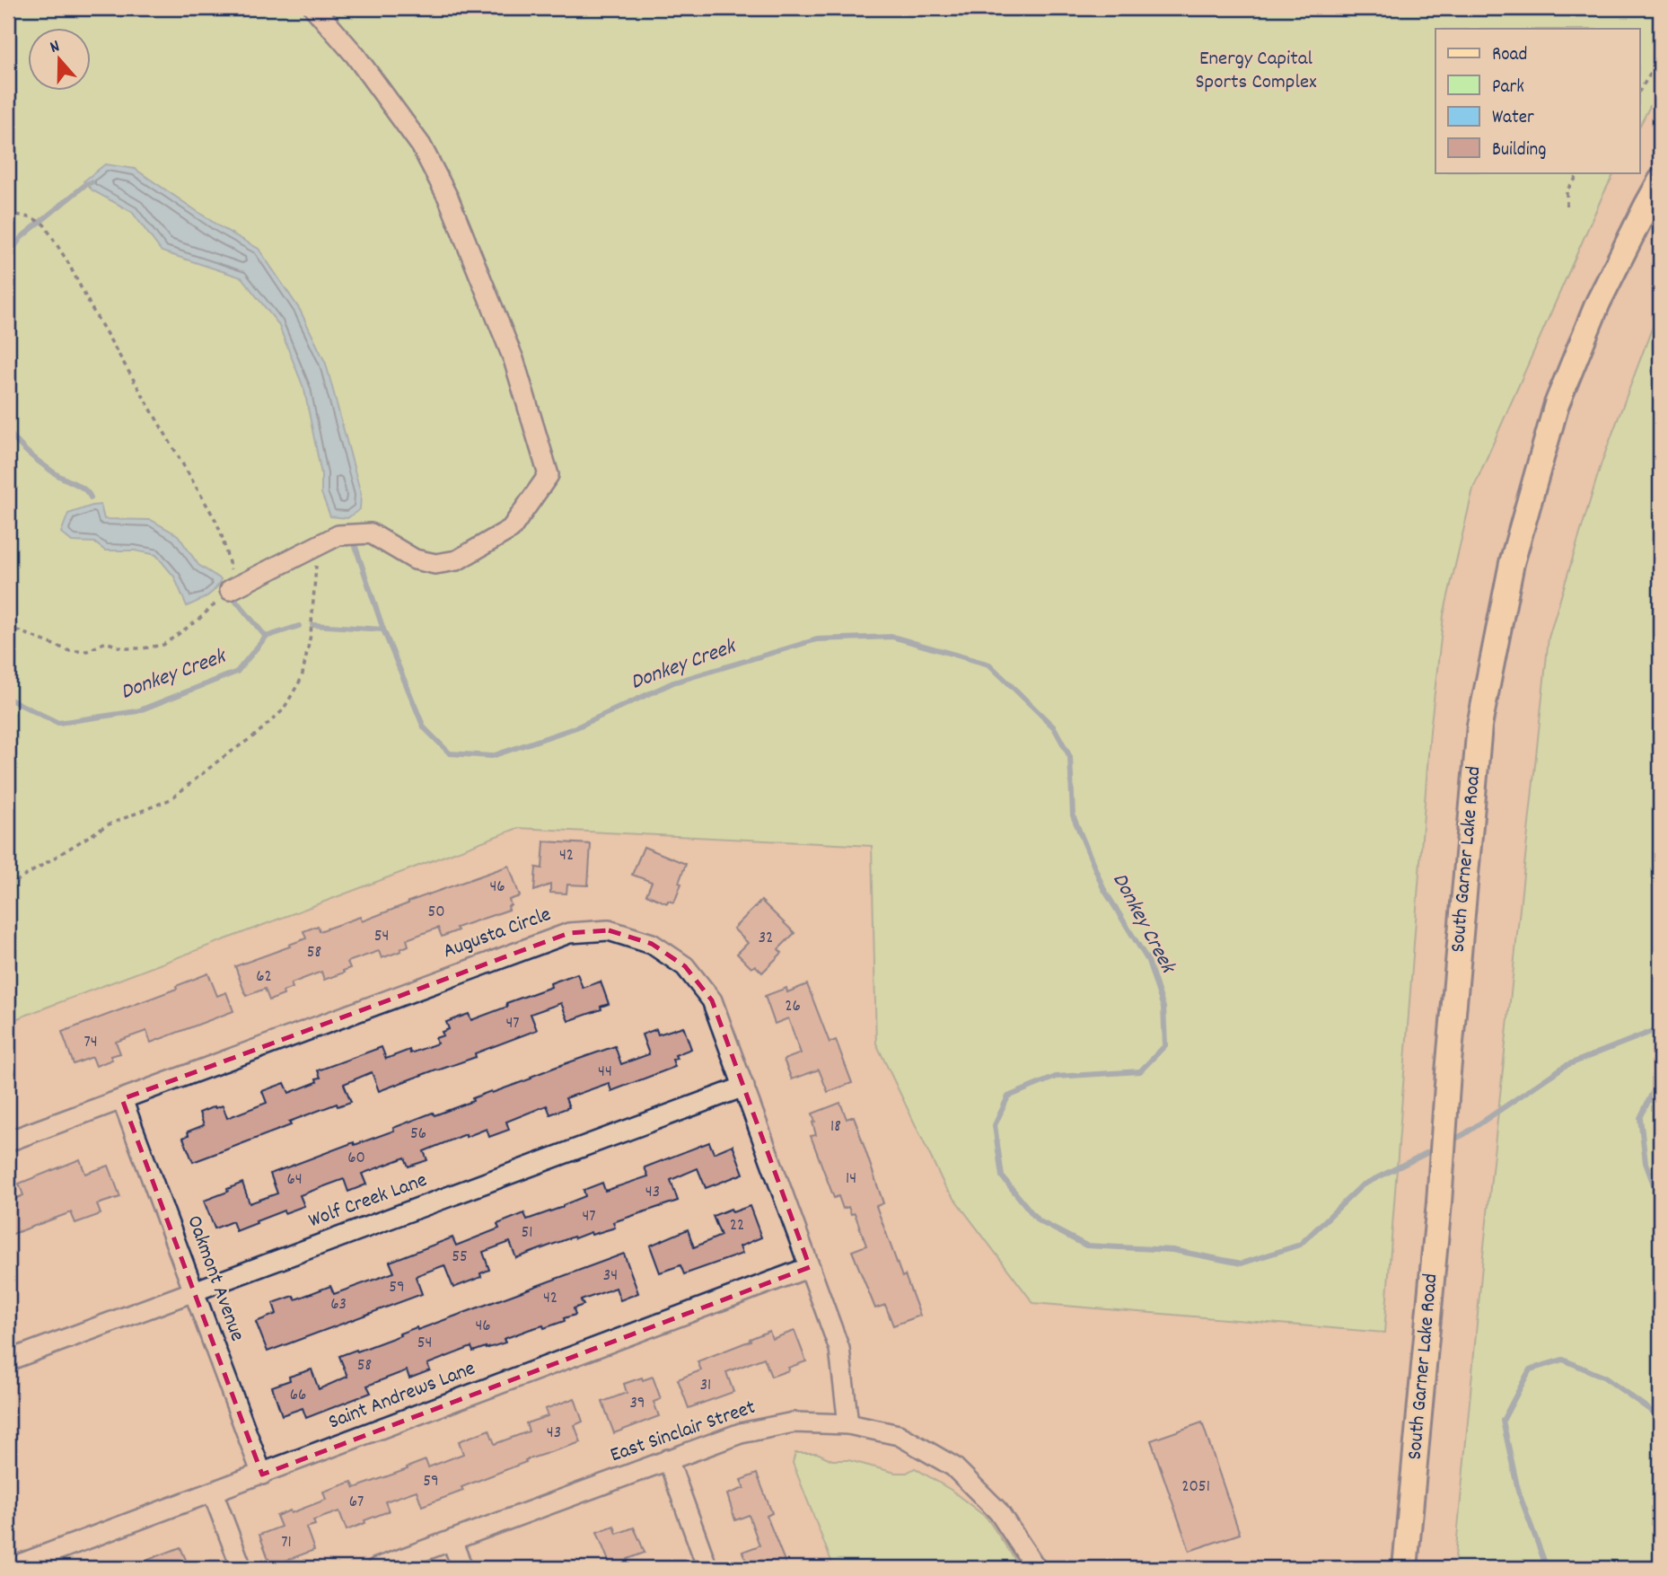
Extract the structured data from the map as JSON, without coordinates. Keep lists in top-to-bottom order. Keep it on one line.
{"streets":{"main road":["South Garner Lake Road"],"street":["Augusta Circle","Wolf Creek Lane","Oakmont Avenue","Saint Andrews Lane","East Sinclair Street"]},"crossings":[["Augusta Circle","Wolf Creek Lane"],["Augusta Circle","Oakmont Avenue"],["Augusta Circle","Saint Andrews Lane"],["Augusta Circle","East Sinclair Street"],["Wolf Creek Lane","Oakmont Avenue"],["Oakmont Avenue","Saint Andrews Lane"]],"water":["Donkey Creek"],"parks":["Energy Capital Sports Complex"],"house_numbers":["42","46","50","54","32","58","62","26","47","74","44","18","56","60","14","64","43","47","22","51","55","34","59","42","63","46","54","58","31","66","39","43","59","2051","67","71"],"legend":["Road","Park","Water","Building"],"north":"top"}
